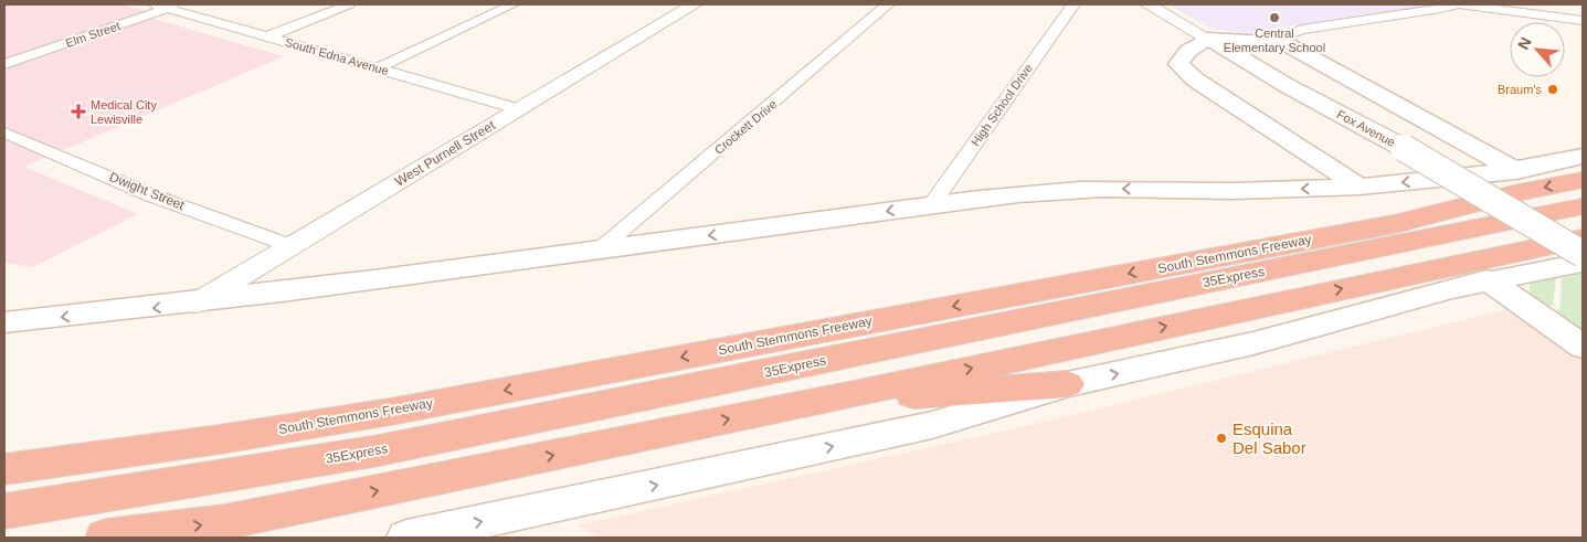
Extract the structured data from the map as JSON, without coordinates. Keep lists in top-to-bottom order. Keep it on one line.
{"streets":{"highway":["South Stemmons Freeway","35Express"],"main road":["Fox Avenue"],"street":["Elm Street","South Edna Avenue","High School Drive","Crockett Drive","West Purnell Street","Dwight Street"]},"crossings":[["Elm Street","South Edna Avenue"],["South Edna Avenue","West Purnell Street"],["West Purnell Street","Dwight Street"]],"places":{"other":["Central Elementary School","Braum's","Esquina Del Sabor"],"health":["Medical City Lewisville"]},"north":"top left"}
